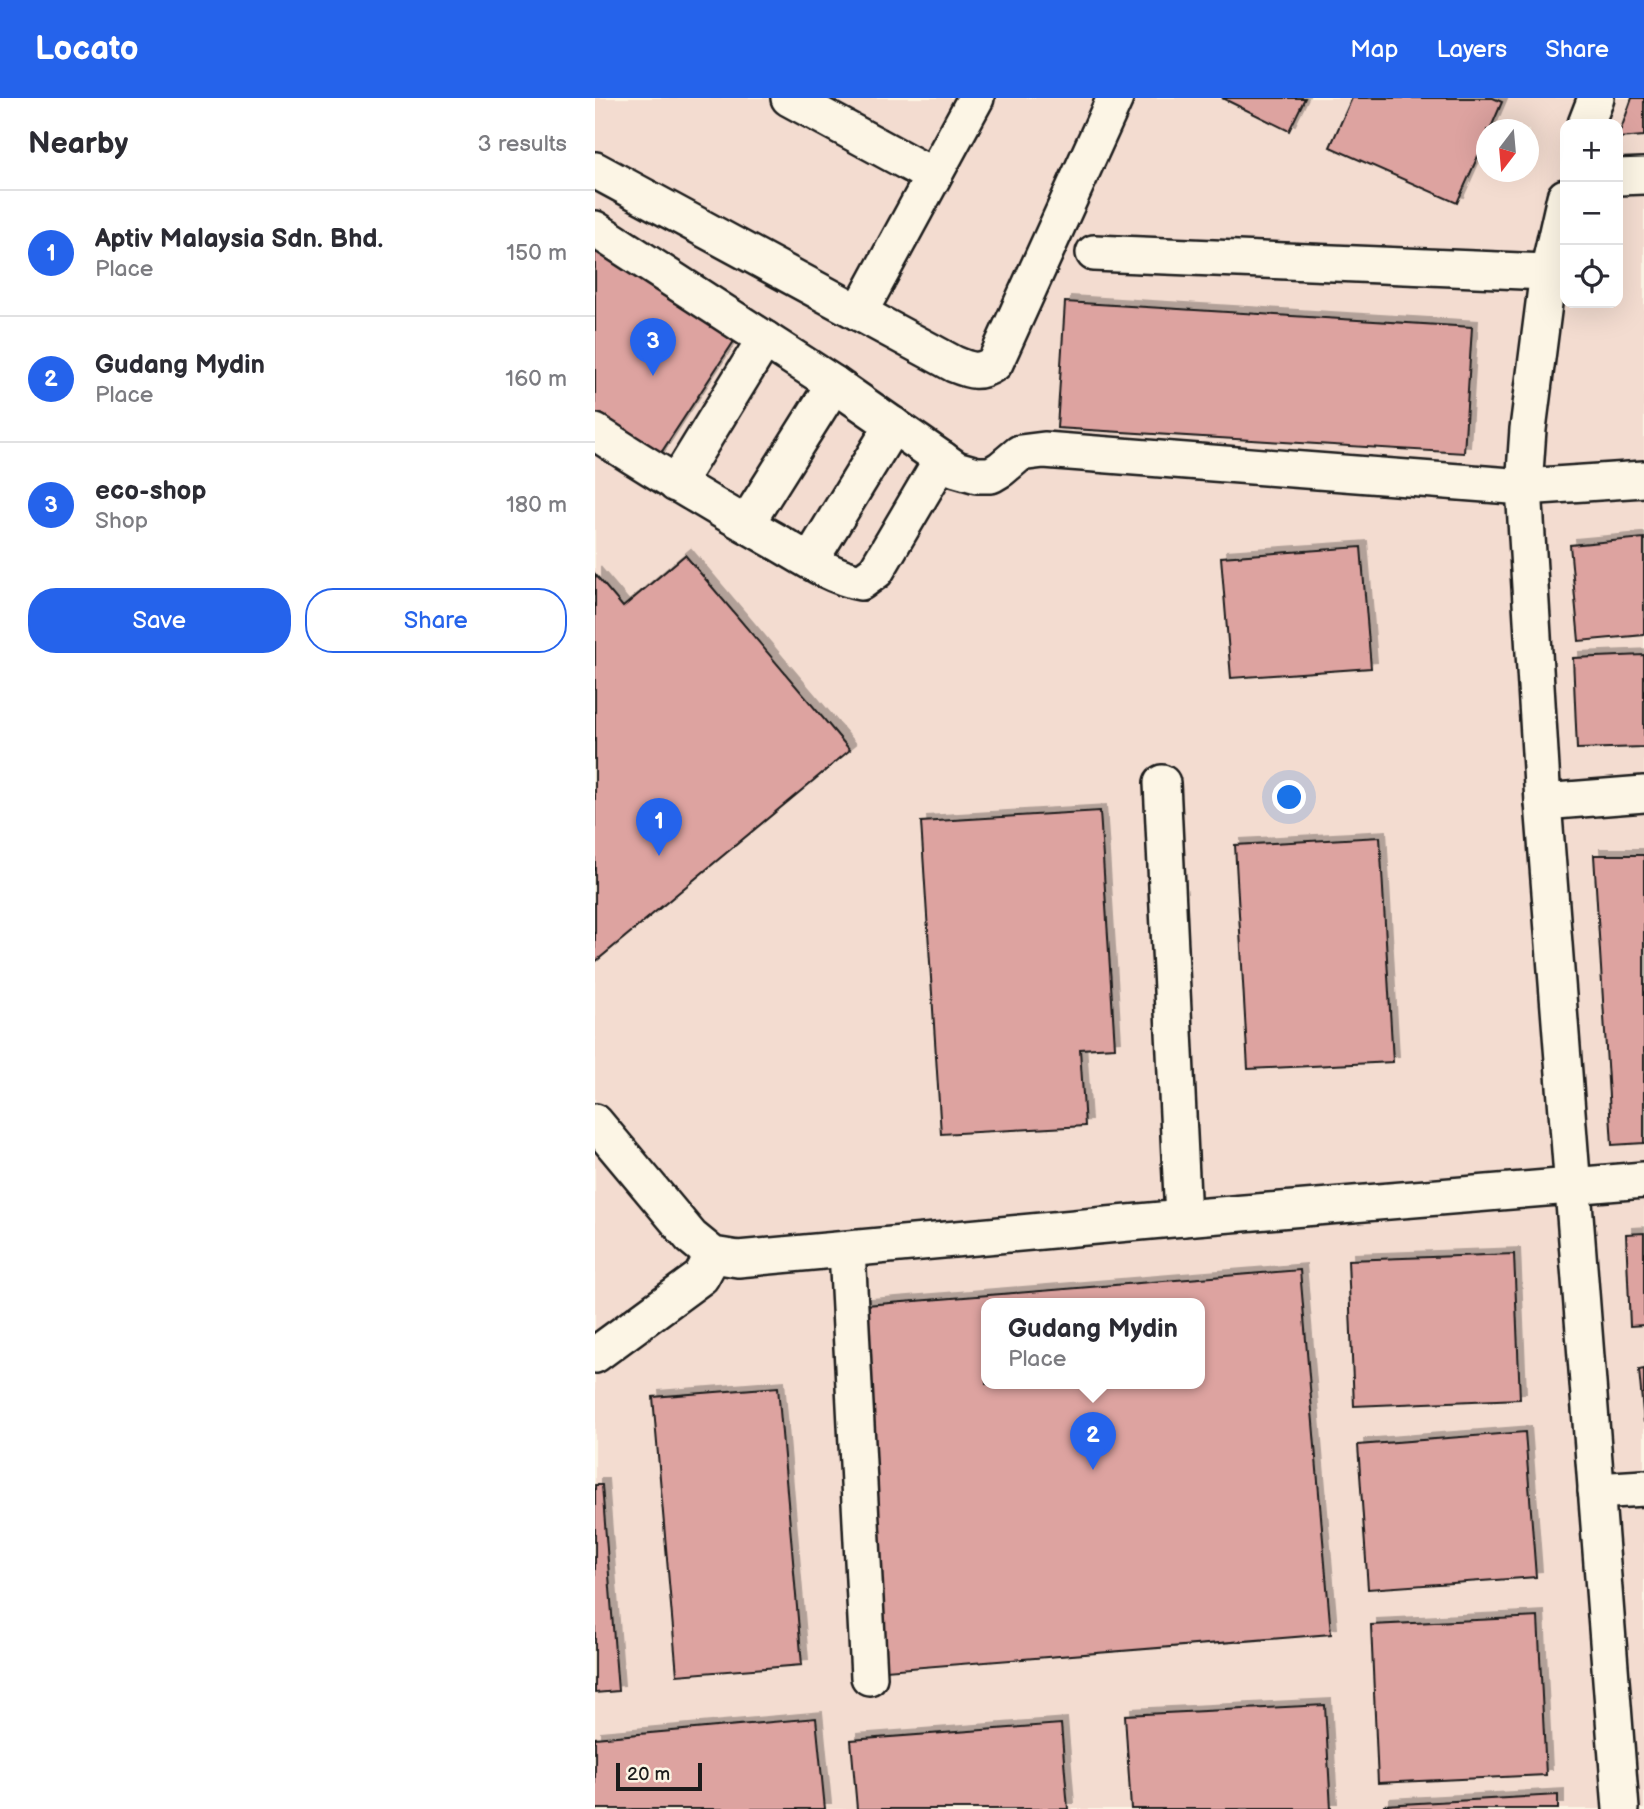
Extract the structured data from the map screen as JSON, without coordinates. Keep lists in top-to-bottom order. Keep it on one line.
{"scale_bar":"20 m","north":"bottom","page":{"header":"Locato","nav":["Map","Layers","Share"],"heading":["Nearby","3 results"],"map_buttons":["+","−"],"list":[{"mark":"1","name":"Aptiv Malaysia Sdn. Bhd.","note":"Place","value":"150 m"},{"mark":"2","name":"Gudang Mydin","note":"Place","value":"160 m"},{"mark":"3","name":"eco-shop","note":"Shop","value":"180 m"}],"pins":["3","1","2"],"buttons":["Save","Share"],"popup":["Gudang Mydin","Place"],"scale":"20 m"}}
